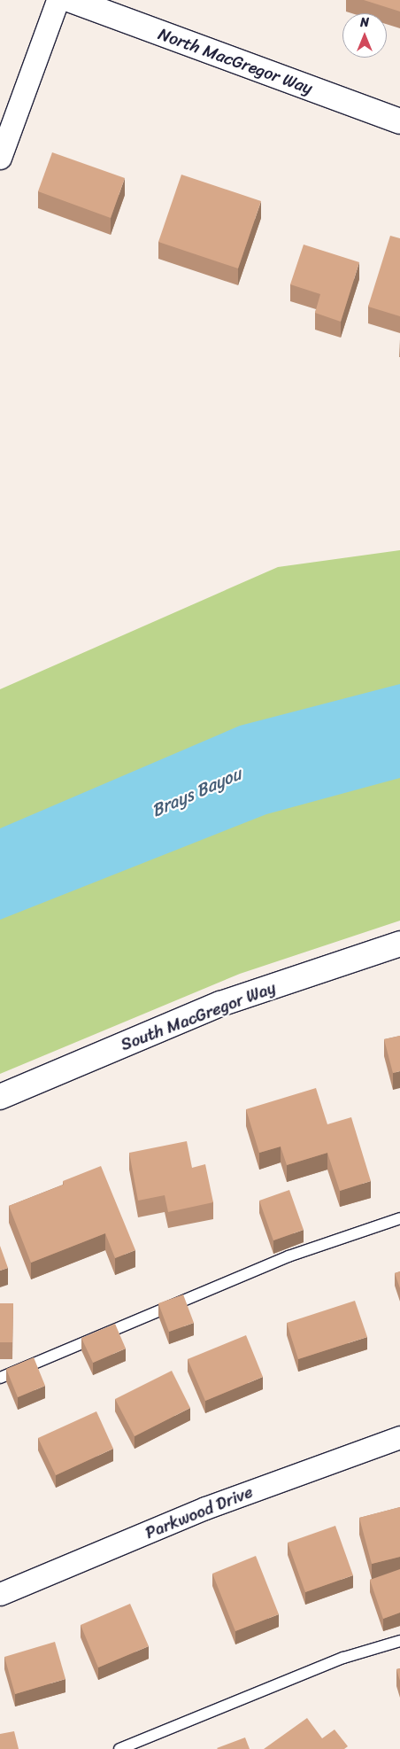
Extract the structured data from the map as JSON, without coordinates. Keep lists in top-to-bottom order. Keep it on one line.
{"streets":{"main road":["North MacGregor Way","South MacGregor Way"],"street":["Parkwood Drive"]},"water":["Brays Bayou"],"north":"top"}
